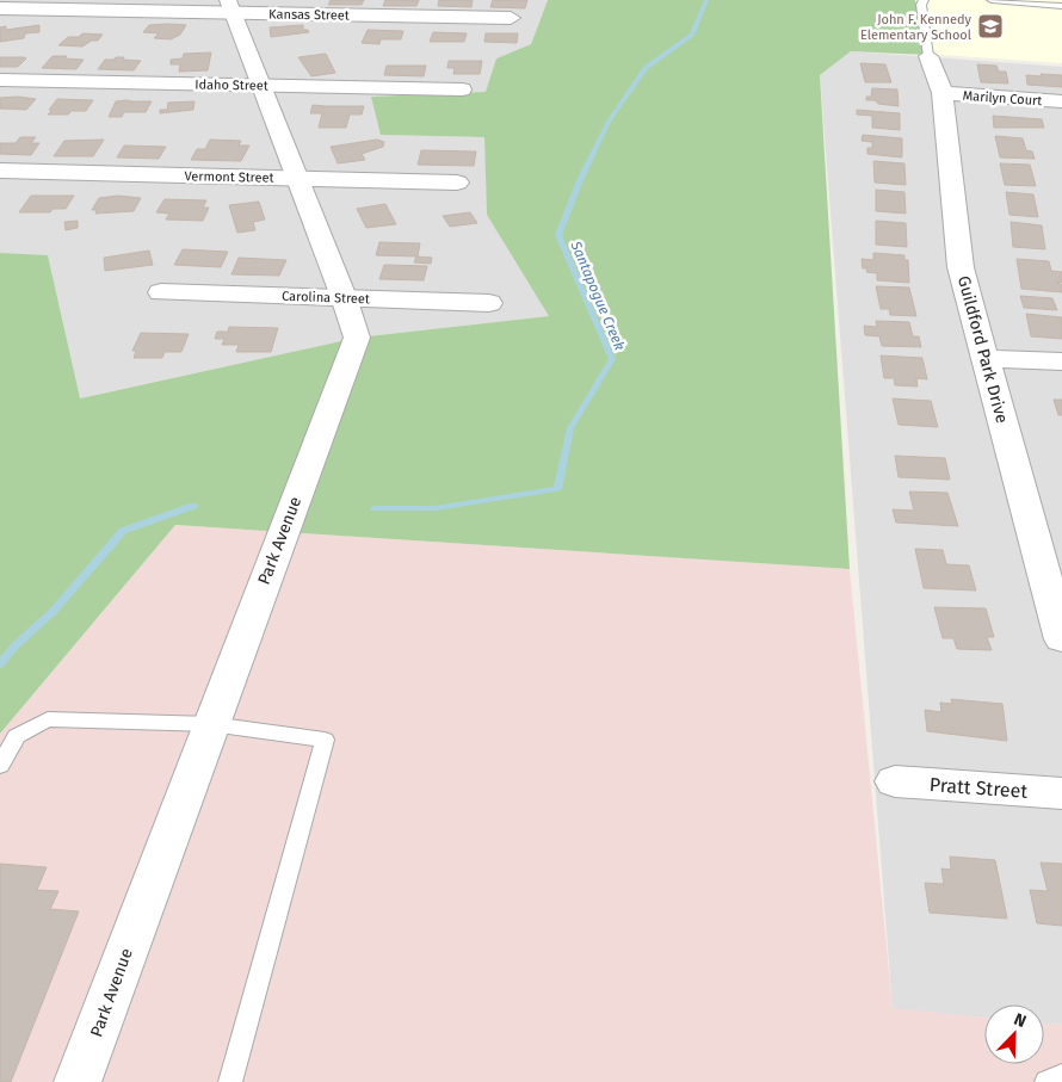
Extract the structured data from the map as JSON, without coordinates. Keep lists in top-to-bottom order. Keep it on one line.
{"streets":{"street":["Kansas Street","Idaho Street","Marilyn Court","Vermont Street","Carolina Street","Guildford Park Drive","Park Avenue","Pratt Street"]},"crossings":[["Kansas Street","Park Avenue"],["Idaho Street","Park Avenue"],["Marilyn Court","Guildford Park Drive"],["Vermont Street","Park Avenue"],["Carolina Street","Park Avenue"]],"water":["Santapogue Creek"],"places":{"school or university":["John F. Kennedy Elementary School"]},"north":"top right"}
